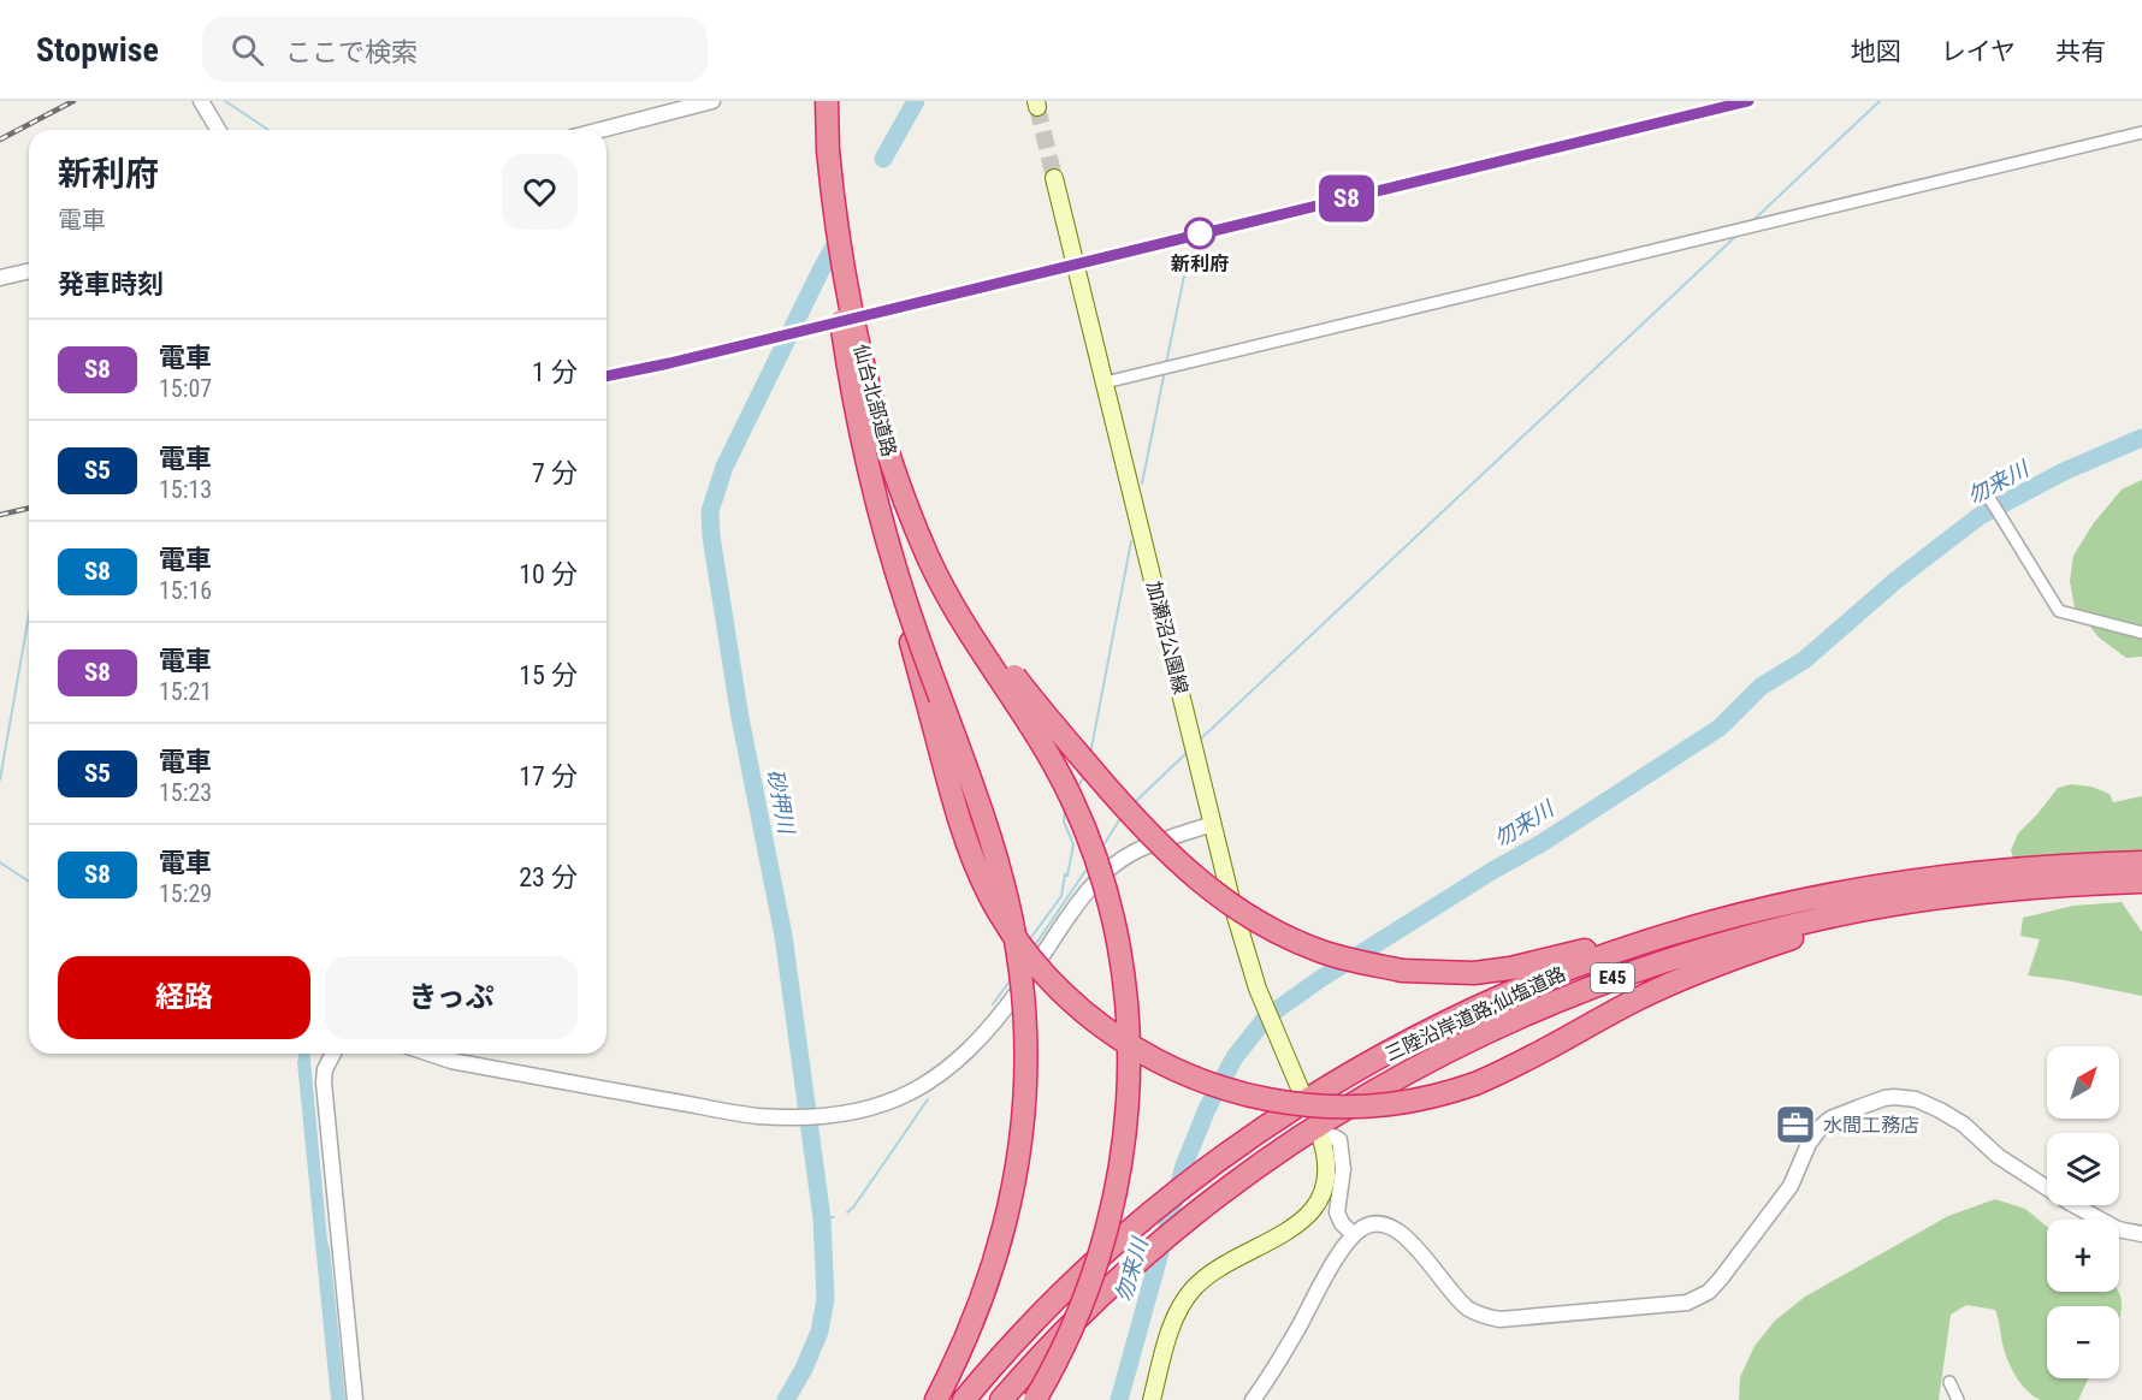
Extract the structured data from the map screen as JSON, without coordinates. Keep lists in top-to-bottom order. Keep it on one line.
{"streets":{"highway":["仙台北部道路","E45","三陸沿岸道路;仙塩道路"],"main road":["加瀬沼公園線"]},"water":["勿来川","砂押川"],"places":{"other":["新利府"],"office":["水間工務店"]},"north":"top right","page":{"header":"Stopwise","search":"ここで検索","nav":["地図","レイヤ","共有"],"on_map":"S8","heading":[["新利府","電車"],"発車時刻"],"list":[{"mark":"S8","name":"電車","note":"15:07","value":"1 分"},{"mark":"S5","name":"電車","note":"15:13","value":"7 分"},{"mark":"S8","name":"電車","note":"15:16","value":"10 分"},{"mark":"S8","name":"電車","note":"15:21","value":"15 分"},{"mark":"S5","name":"電車","note":"15:23","value":"17 分"},{"mark":"S8","name":"電車","note":"15:29","value":"23 分"}],"buttons":["経路","きっぷ"],"map_buttons":["+","−"]}}
